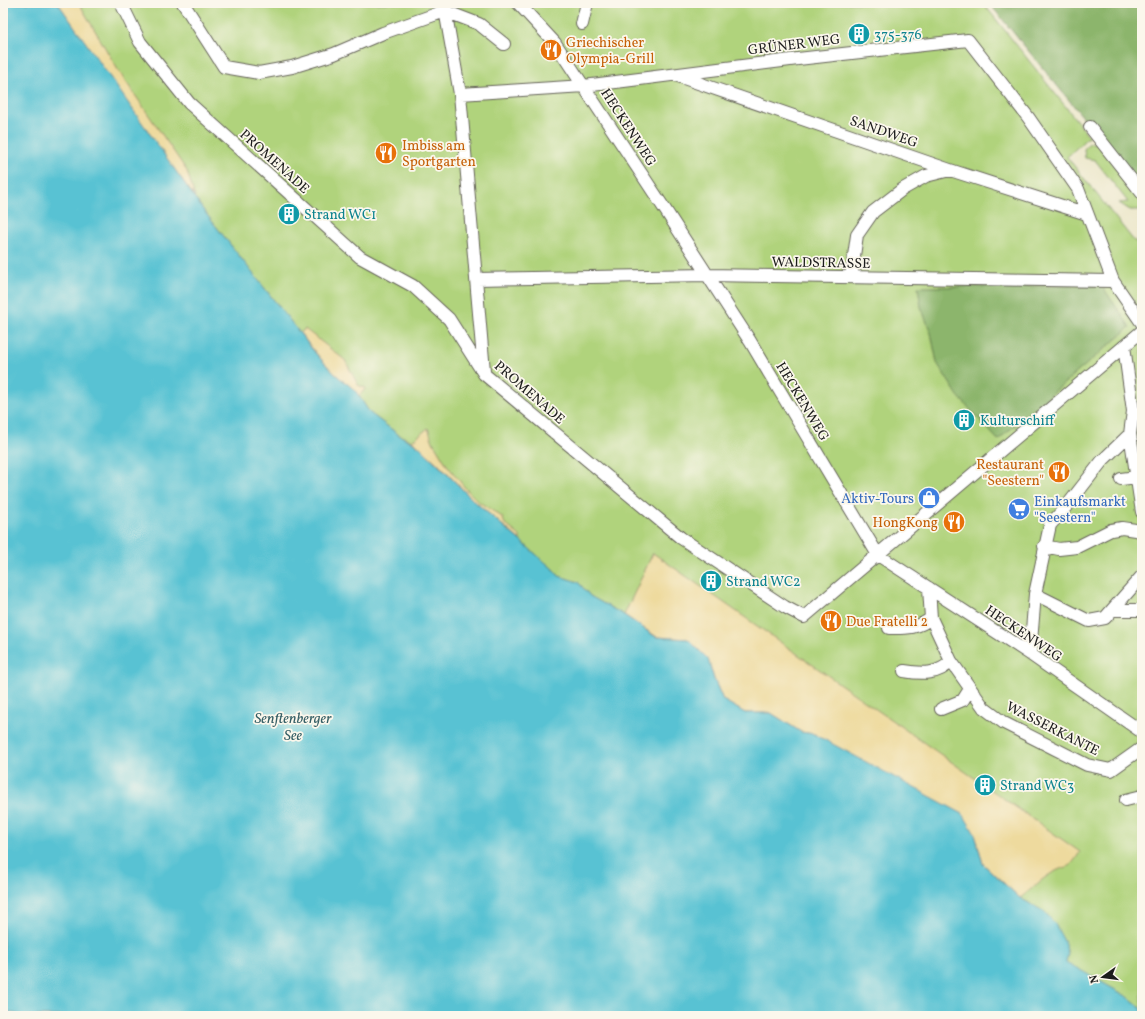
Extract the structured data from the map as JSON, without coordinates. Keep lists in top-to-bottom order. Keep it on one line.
{"streets":{"street":["GRÜNER WEG","HECKENWEG","SANDWEG","PROMENADE","WALDSTRASSE","WASSERKANTE"]},"crossings":[["GRÜNER WEG","HECKENWEG"],["GRÜNER WEG","SANDWEG"],["GRÜNER WEG","WALDSTRASSE"],["HECKENWEG","PROMENADE"],["HECKENWEG","WALDSTRASSE"],["HECKENWEG","WASSERKANTE"]],"water":["Senftenberger See"],"places":{"building":["375-376","Strand WC1","Kulturschiff","Strand WC2","Strand WC3"],"restaurant":["Griechischer Olympia-Grill","Imbiss am Sportgarten","Restaurant \"Seestern\"","HongKong","Due Fratelli 2"],"shop":["Aktiv-Tours"],"supermarket":["Einkaufsmarkt \"Seestern\""]},"north":"left"}
